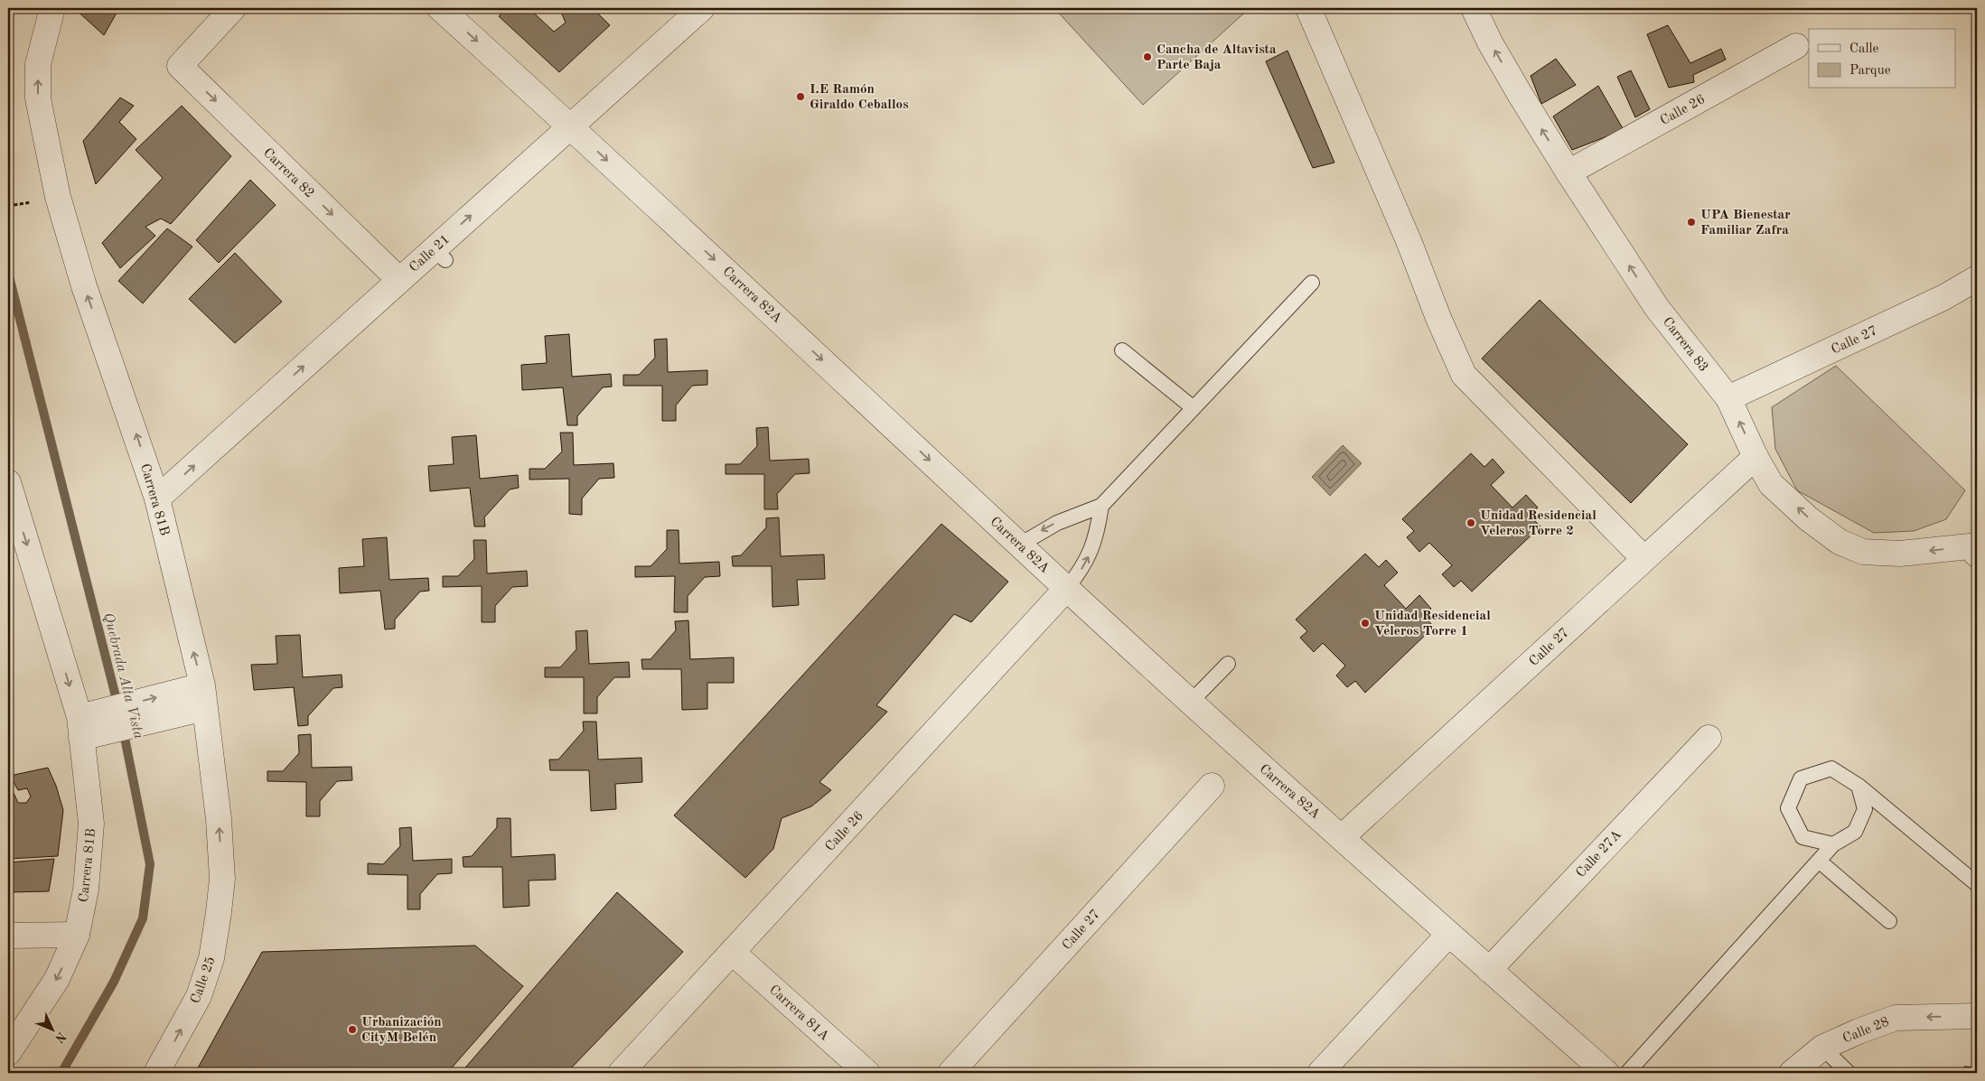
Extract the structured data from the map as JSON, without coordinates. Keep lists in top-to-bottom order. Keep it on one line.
{"streets":{"street":["Calle 26","Carrera 82","Calle 21","Carrera 82A","Calle 27","Carrera 83","Carrera 81B","Calle 27A","Calle 25","Carrera 81A","Calle 28"]},"crossings":[["Calle 26","Carrera 82A"],["Calle 26","Carrera 83"],["Calle 26","Carrera 81A"],["Carrera 82","Calle 21"],["Calle 21","Carrera 82A"],["Calle 21","Carrera 81B"],["Carrera 82A","Calle 27"],["Carrera 82A","Calle 27A"],["Calle 27","Carrera 83"],["Carrera 81B","Calle 25"]],"one_way":["Carrera 82","Calle 21","Carrera 82A","Calle 28"],"water":["Quebrada Alta Vista"],"places":["Cancha de Altavista Parte Baja","I.E Ramón Giraldo Ceballos","UPA Bienestar Familiar Zafra","Unidad Residencial Veleros Torre 2","Unidad Residencial Veleros Torre 1","Urbanización CityM Belén"],"legend":["Calle","Parque"],"north":"bottom right"}
